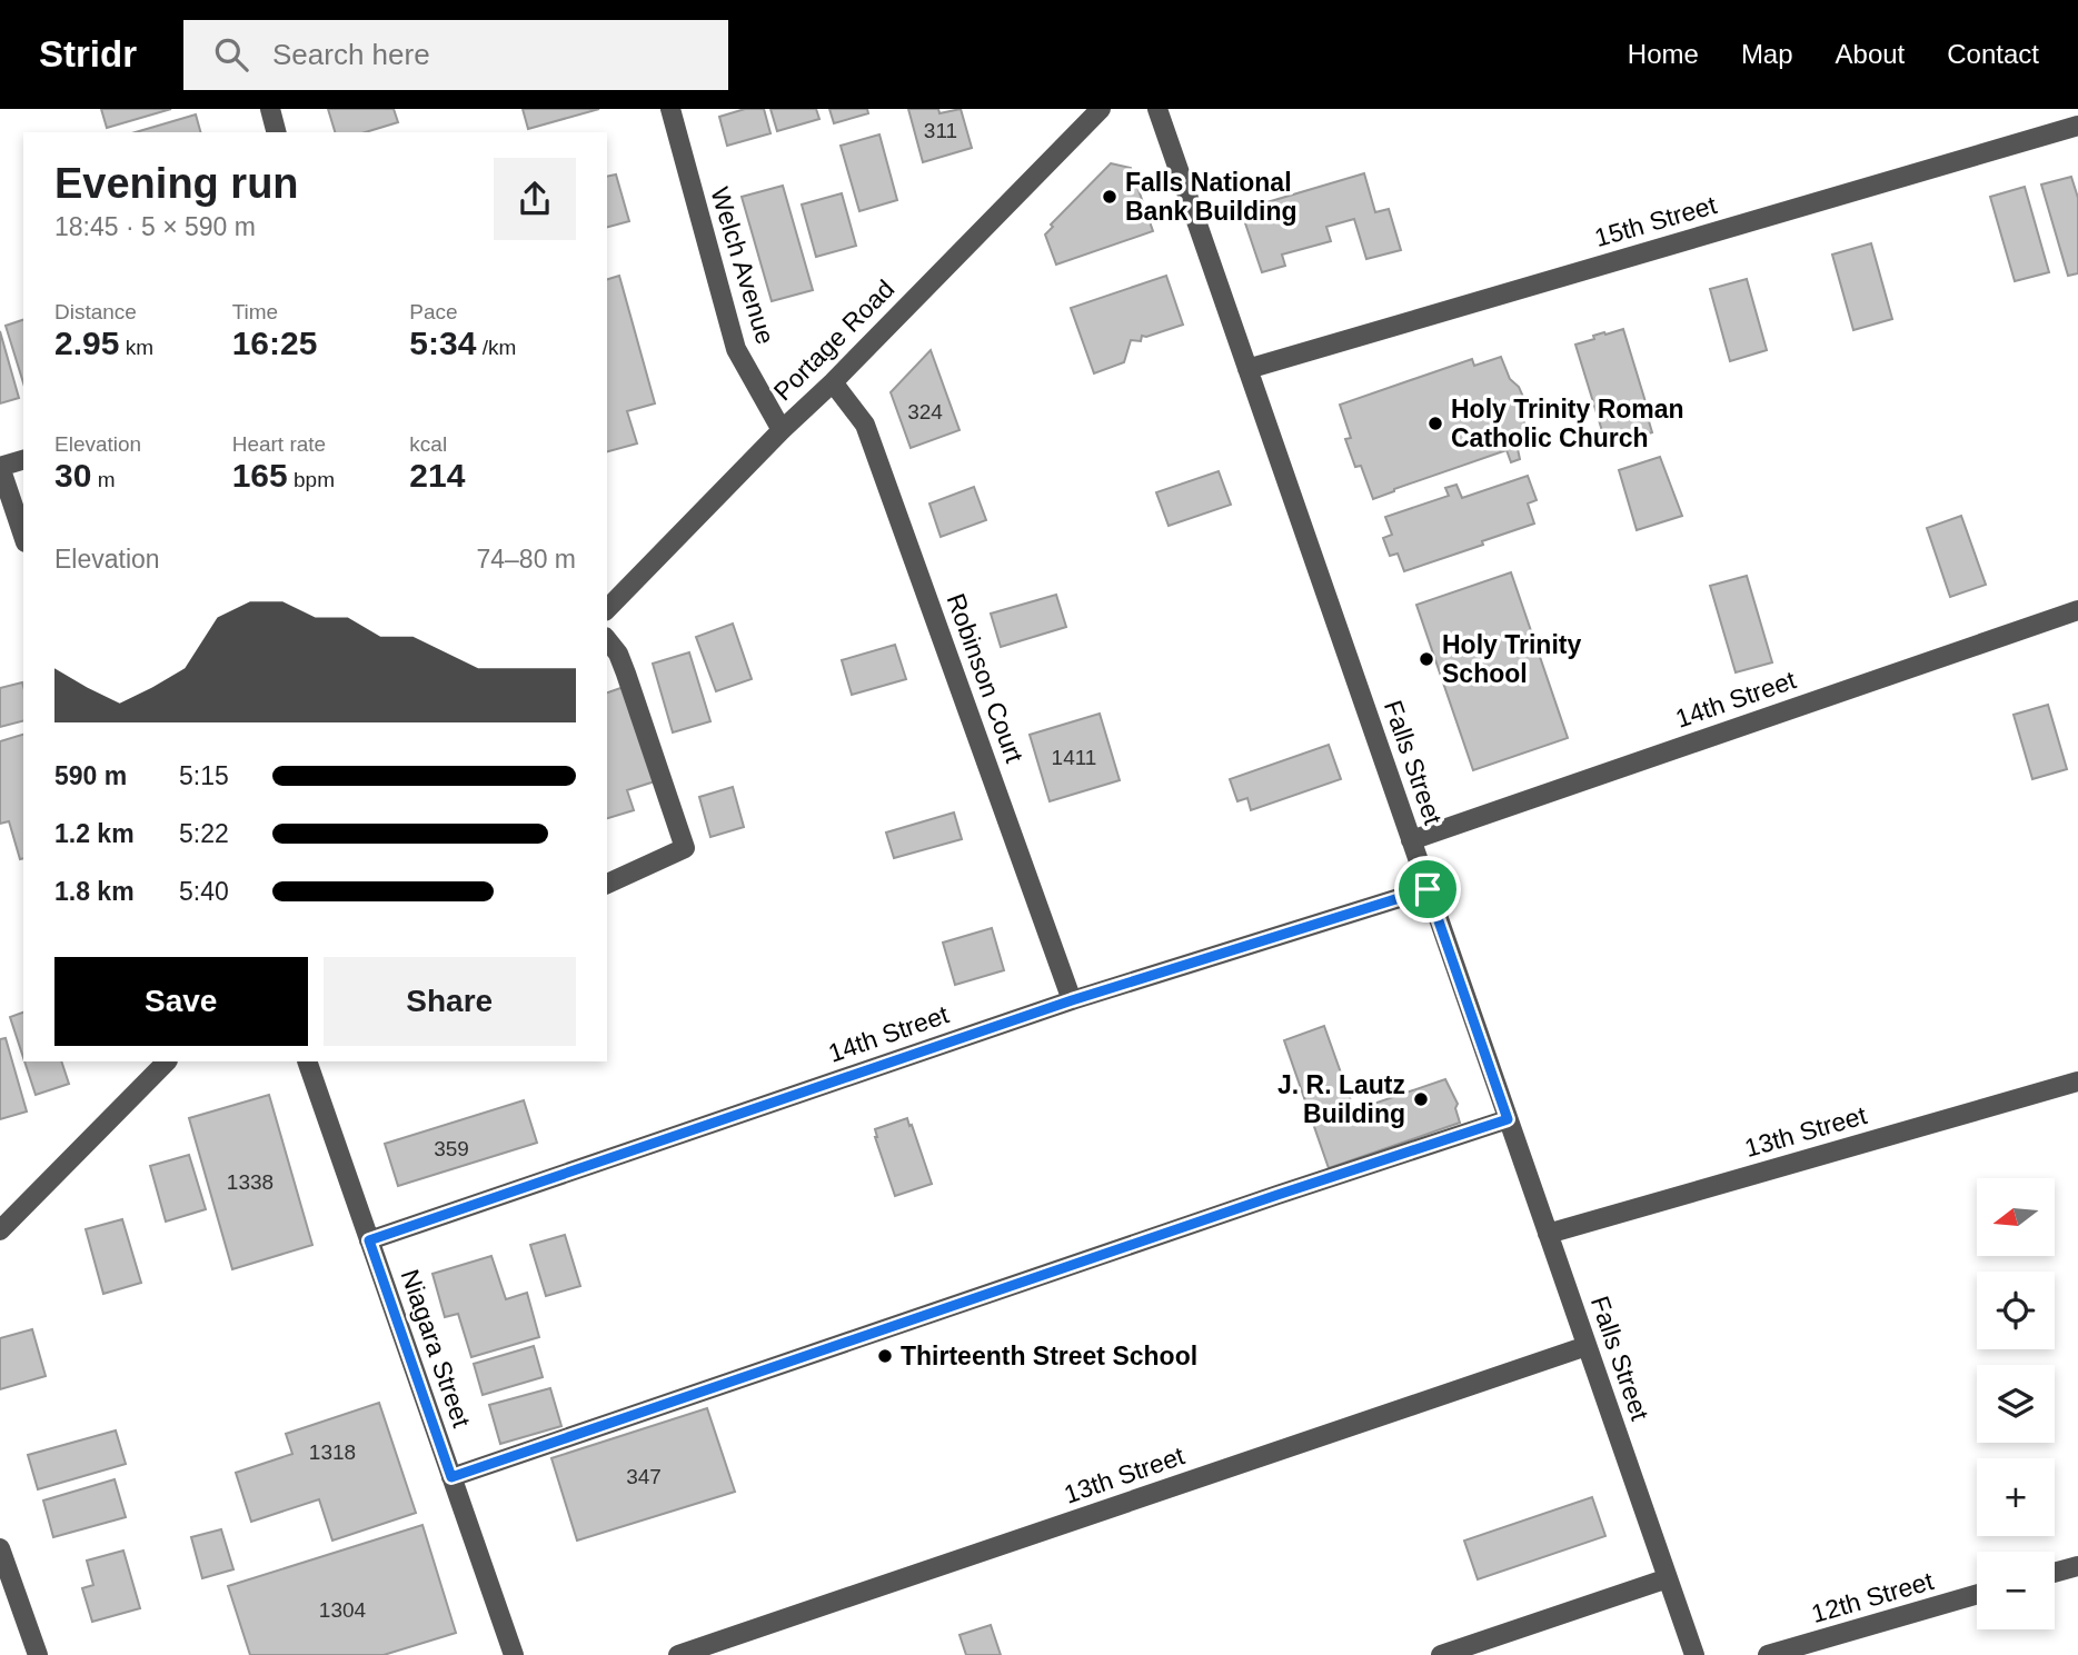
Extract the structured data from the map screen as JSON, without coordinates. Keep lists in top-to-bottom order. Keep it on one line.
{"streets":{"street":["15th Street","Welch Avenue","Portage Road","Robinson Court","14th Street","Falls Street","13th Street","Niagara Street","12th Street"]},"crossings":[["15th Street","Falls Street"],["Welch Avenue","Portage Road"],["Portage Road","Robinson Court"],["Robinson Court","14th Street"],["14th Street","Falls Street"],["14th Street","Niagara Street"],["Falls Street","13th Street"]],"places":["Falls National Bank Building","Holy Trinity Roman Catholic Church","Holy Trinity School","J. R. Lautz Building","Thirteenth Street School"],"house_numbers":["311","324","1411","359","1338","1318","347","1304"],"north":"left","page":{"header":"Stridr","search":"Search here","nav":["Home","Map","About","Contact"],"heading":["Evening run","18:45 · 5 × 590 m"],"stats":[["Distance","2.95 km"],["Time","16:25"],["Pace","5:34 /km"],["Elevation","30 m"],["Heart rate","165 bpm"],["kcal","214"]],"chart":["Elevation","74–80 m"],"list":[{"name":"590 m","note":"5:15"},{"name":"1.2 km","note":"5:22"},{"name":"1.8 km","note":"5:40"}],"buttons":["Save","Share"],"map_buttons":["+","−"]}}
